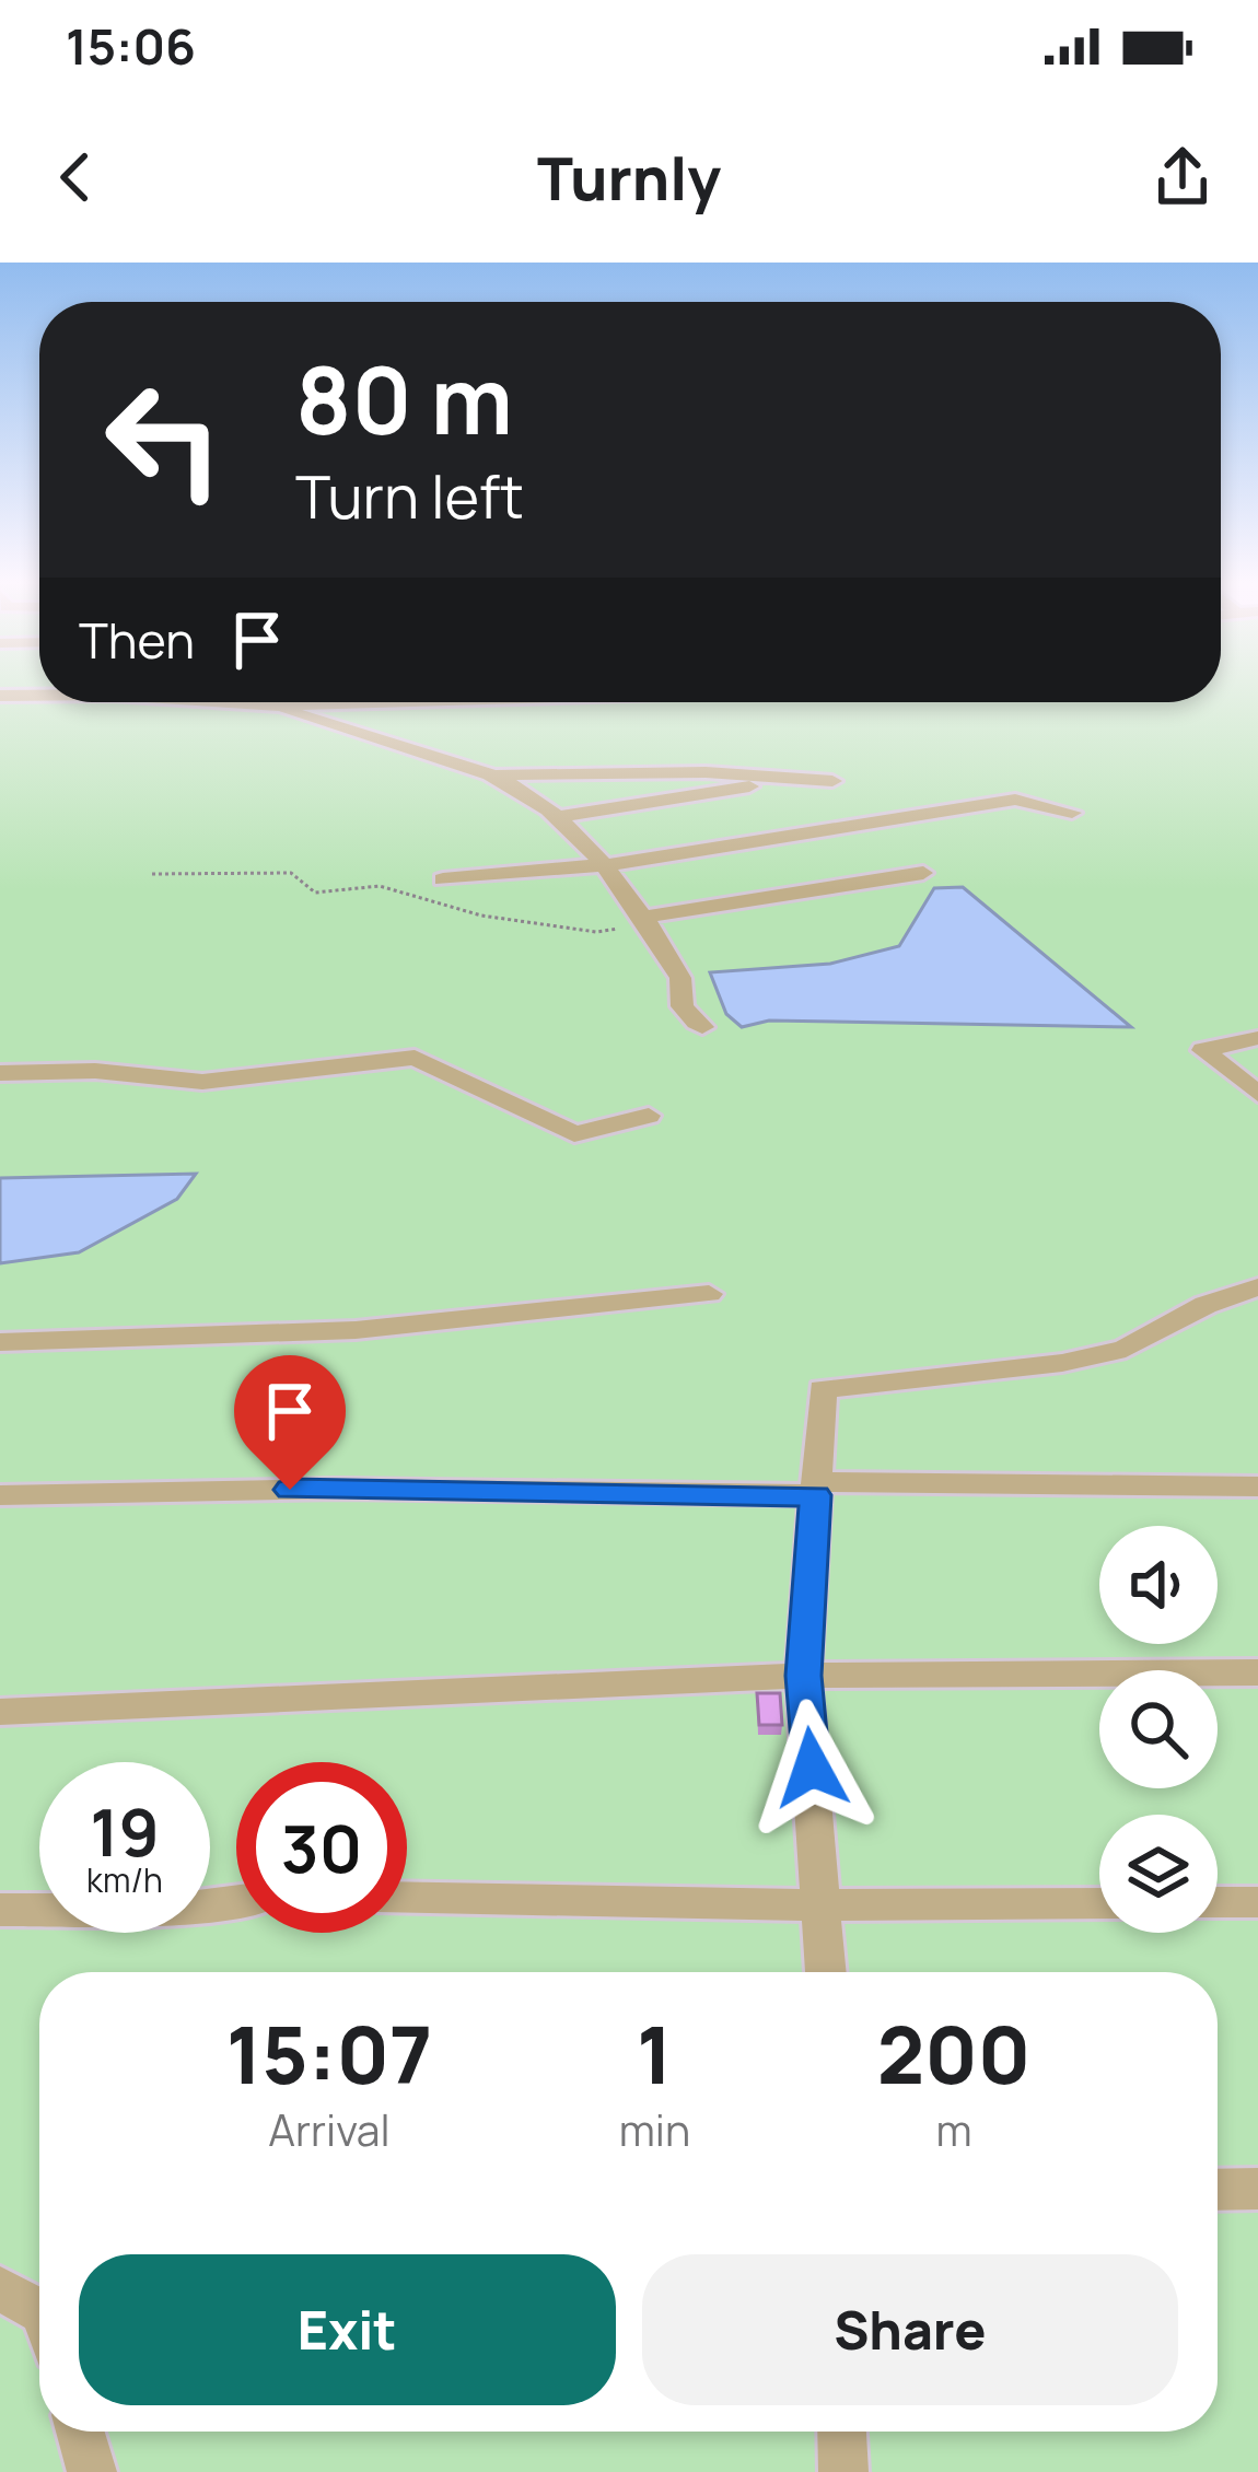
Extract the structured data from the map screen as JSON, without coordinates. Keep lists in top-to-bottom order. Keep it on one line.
{"page":{"status":"15:06","header":"Turnly","turn":["80 m","Turn left"],"then":"Then","speed":"19 km/h","limit":"30","eta":["15:07","Arrival","1","min","200","m"],"buttons":["Exit","Share"]}}
